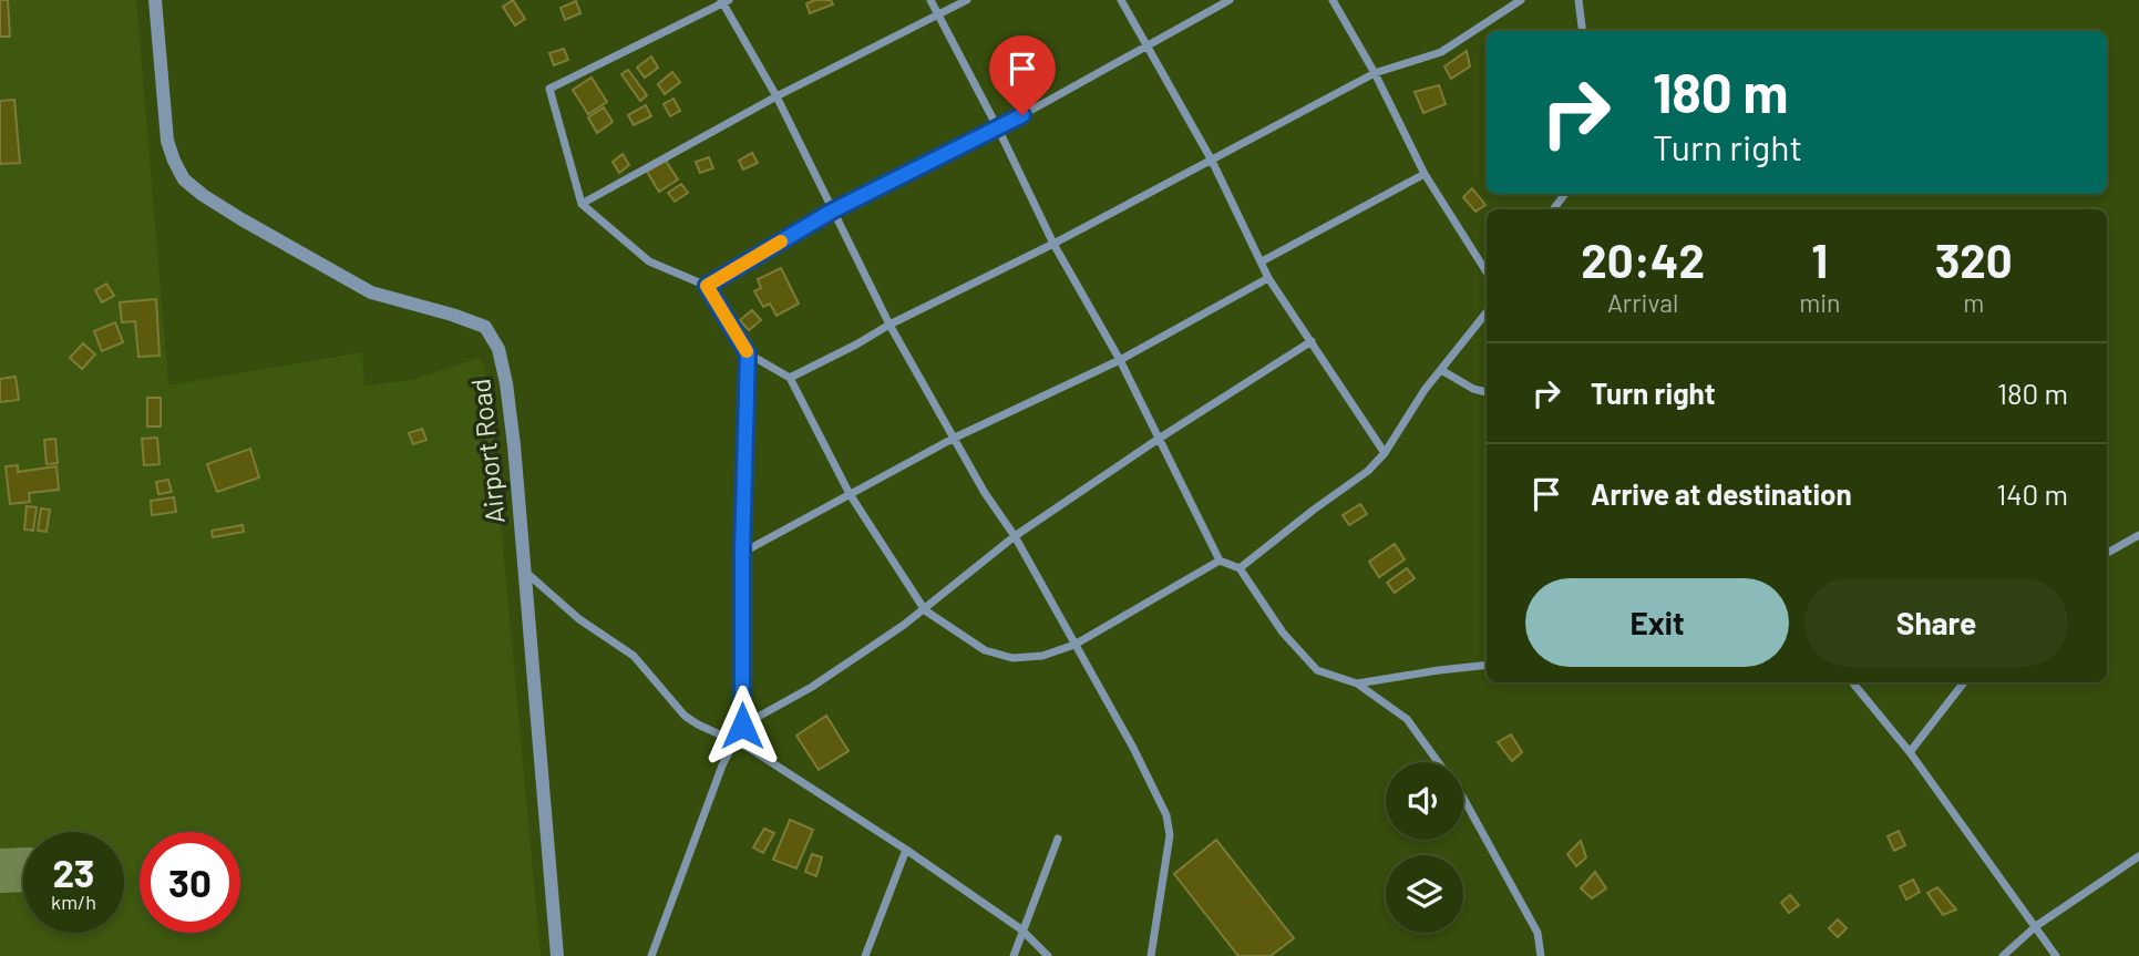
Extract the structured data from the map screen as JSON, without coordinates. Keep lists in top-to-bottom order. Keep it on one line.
{"streets":{"street":["Airport Road"]},"page":{"turn":["180 m","Turn right"],"eta":["20:42","Arrival","1","min","320","m"],"list":[{"name":"Turn right","value":"180 m"},{"name":"Arrive at destination","value":"140 m"}],"buttons":["Exit","Share"],"speed":"23 km/h","limit":"30"}}
